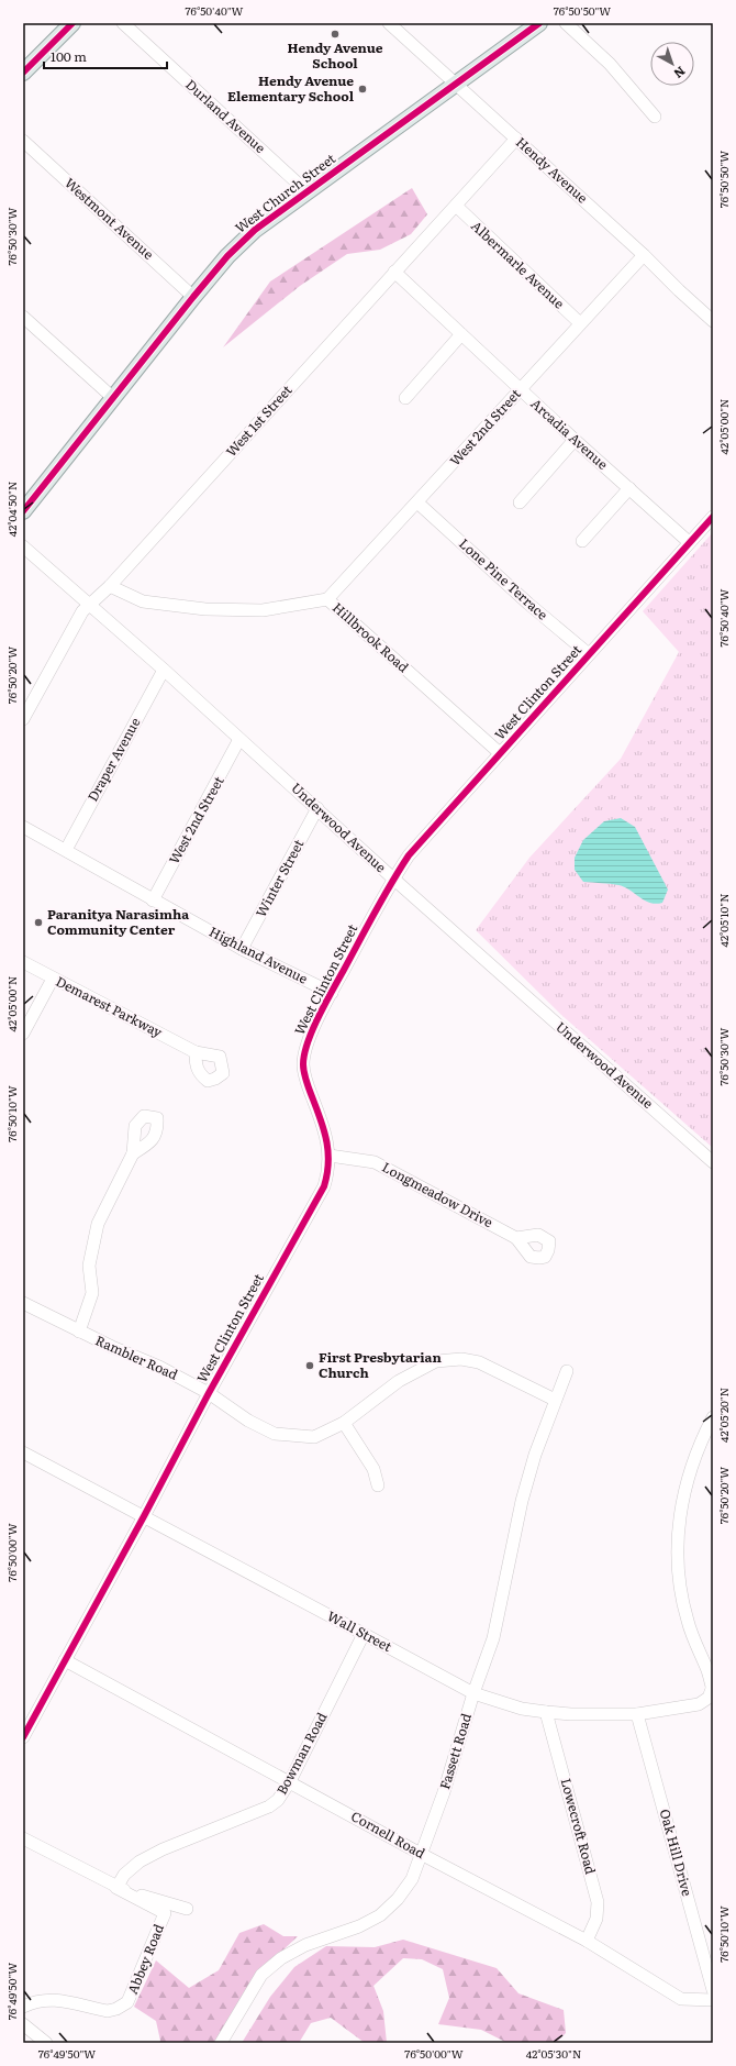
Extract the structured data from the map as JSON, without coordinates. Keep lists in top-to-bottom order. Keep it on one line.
{"streets":{"main road":["West Church Street"],"street":["Durland Avenue","Hendy Avenue","Westmont Avenue","Albermarle Avenue","West 1st Street","West 2nd Street","Arcadia Avenue","Lone Pine Terrace","Hillbrook Road","West Clinton Street","Draper Avenue","Underwood Avenue","Winter Street","Highland Avenue","Demarest Parkway","Longmeadow Drive","Rambler Road","Wall Street","Fassett Road","Bowman Road","Lowecroft Road","Cornell Road","Oak Hill Drive","Abbey Road"]},"crossings":[["Durland Avenue","West Church Street"],["Hendy Avenue","West Church Street"],["Hendy Avenue","West 1st Street"],["Hendy Avenue","West 2nd Street"],["West Church Street","Westmont Avenue"],["Albermarle Avenue","West 1st Street"],["Albermarle Avenue","West 2nd Street"],["West 1st Street","Arcadia Avenue"],["West 1st Street","Hillbrook Road"],["West 1st Street","Underwood Avenue"],["West 2nd Street","Arcadia Avenue"],["West 2nd Street","Lone Pine Terrace"],["West 2nd Street","Hillbrook Road"],["West 2nd Street","Underwood Avenue"],["West 2nd Street","Highland Avenue"],["Arcadia Avenue","West Clinton Street"],["Lone Pine Terrace","West Clinton Street"],["Hillbrook Road","West Clinton Street"],["West Clinton Street","Underwood Avenue"],["West Clinton Street","Highland Avenue"],["West Clinton Street","Longmeadow Drive"],["West Clinton Street","Rambler Road"],["West Clinton Street","Wall Street"],["West Clinton Street","Cornell Road"],["Draper Avenue","Underwood Avenue"],["Draper Avenue","Highland Avenue"],["Underwood Avenue","Winter Street"],["Winter Street","Highland Avenue"],["Rambler Road","Fassett Road"],["Wall Street","Fassett Road"],["Wall Street","Bowman Road"],["Wall Street","Lowecroft Road"],["Wall Street","Oak Hill Drive"],["Fassett Road","Cornell Road"],["Bowman Road","Cornell Road"],["Bowman Road","Abbey Road"],["Lowecroft Road","Cornell Road"]],"places":["Hendy Avenue School","Hendy Avenue Elementary School","Paranitya Narasimha Community Center","First Presbytarian Church"],"scale_bar":"100 m","north":"bottom right","coordinates":["76°50'40\"W","76°50'50\"W","76°50'30\"W","42°05'00\"N","42°04'50\"N","76°50'20\"W","42°05'10\"N","76°50'10\"W","42°05'20\"N","76°50'00\"W","76°49'50\"W","42°05'30\"N"]}
